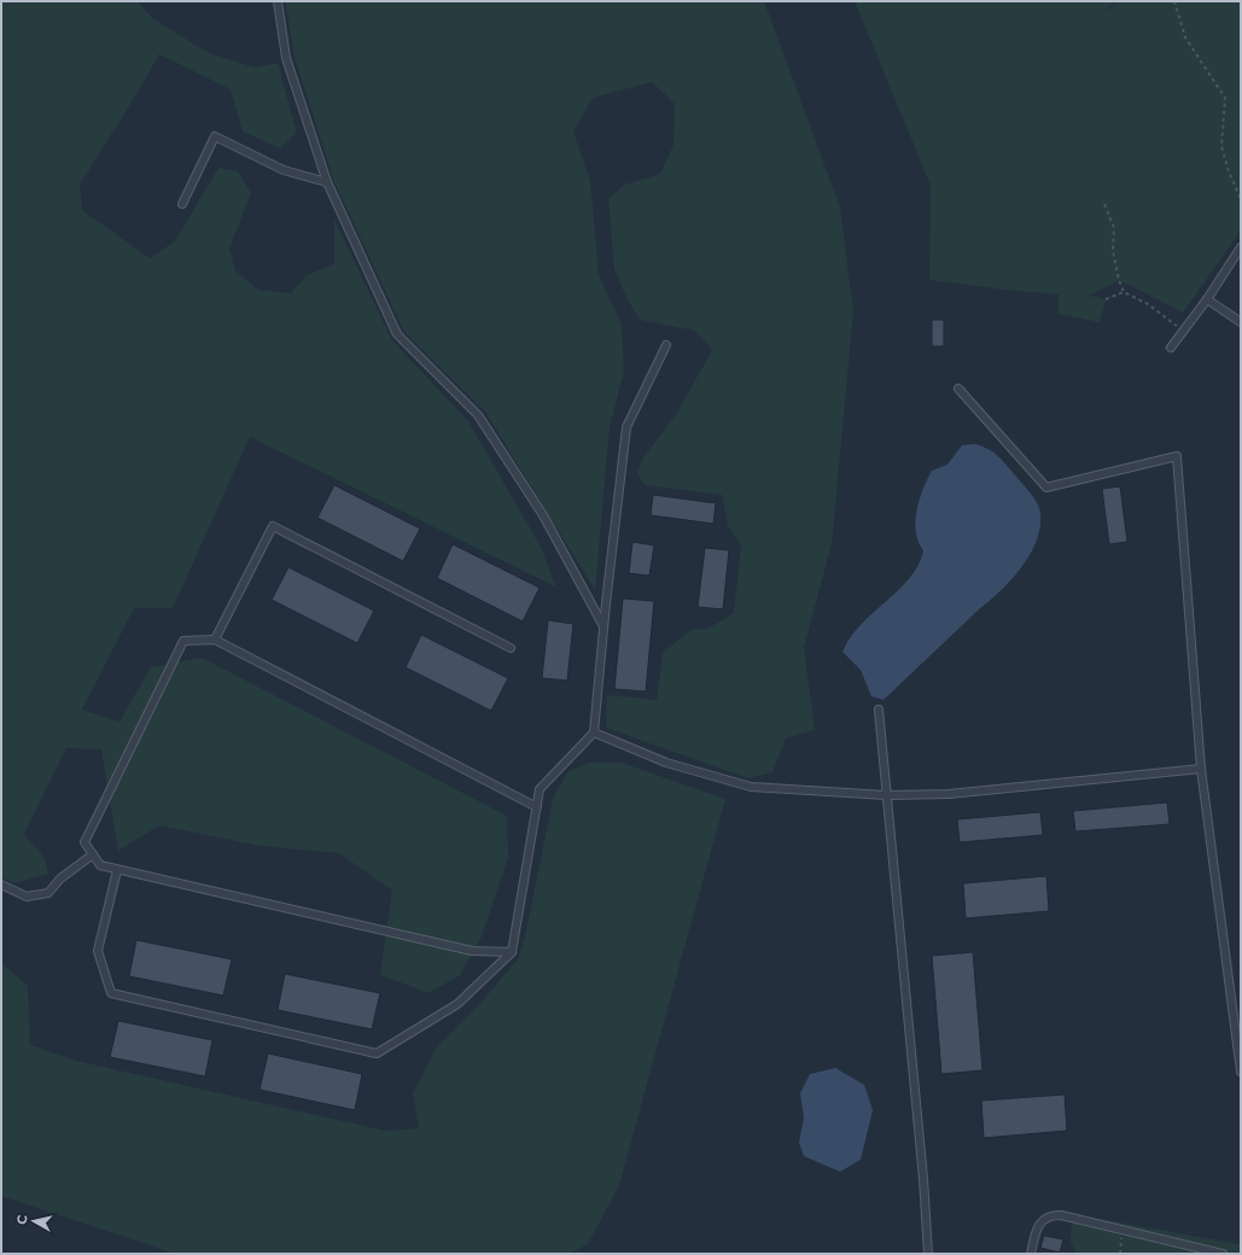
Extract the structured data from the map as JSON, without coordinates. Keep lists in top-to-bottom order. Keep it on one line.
{"north":"left"}
